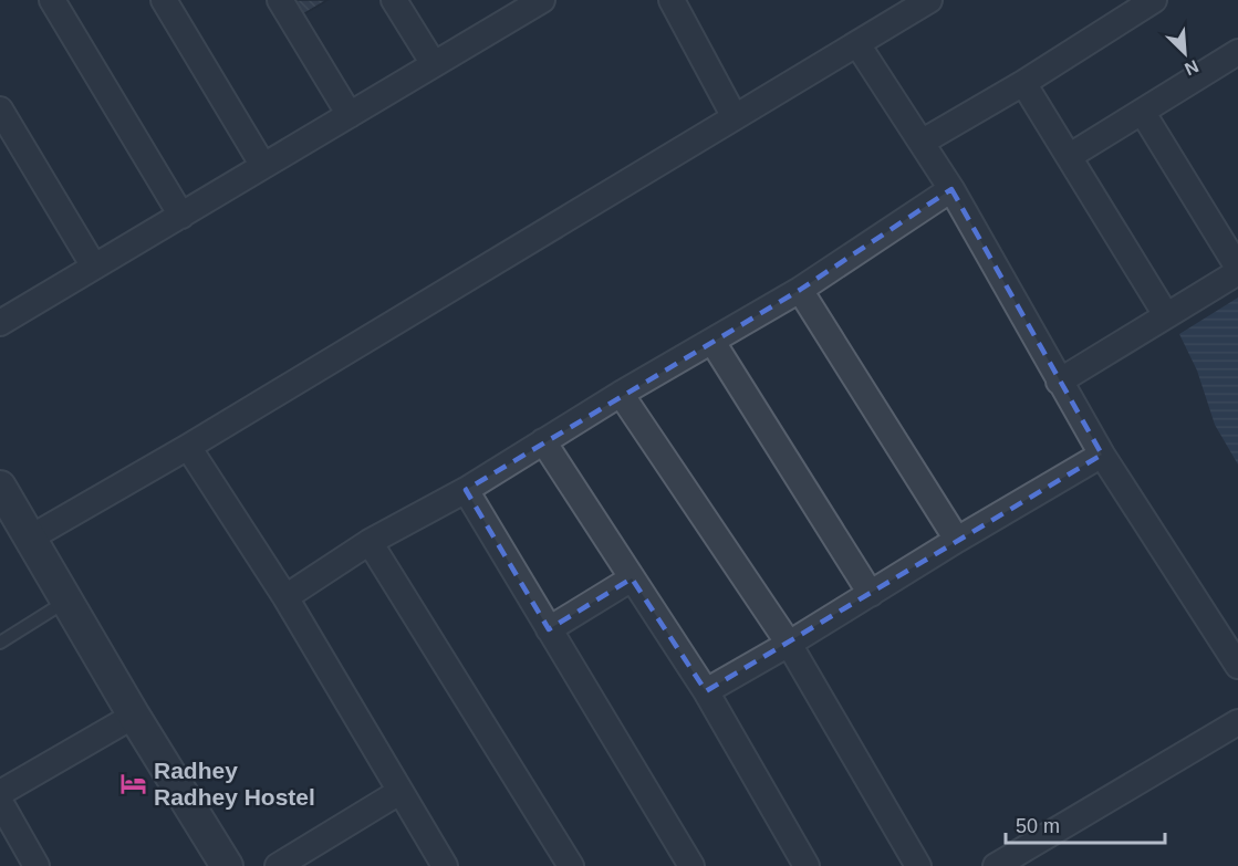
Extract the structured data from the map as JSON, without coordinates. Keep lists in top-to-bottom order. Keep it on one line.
{"places":{"hotel":["Radhey Radhey Hostel"]},"scale_bar":"50 m","north":"bottom right"}
